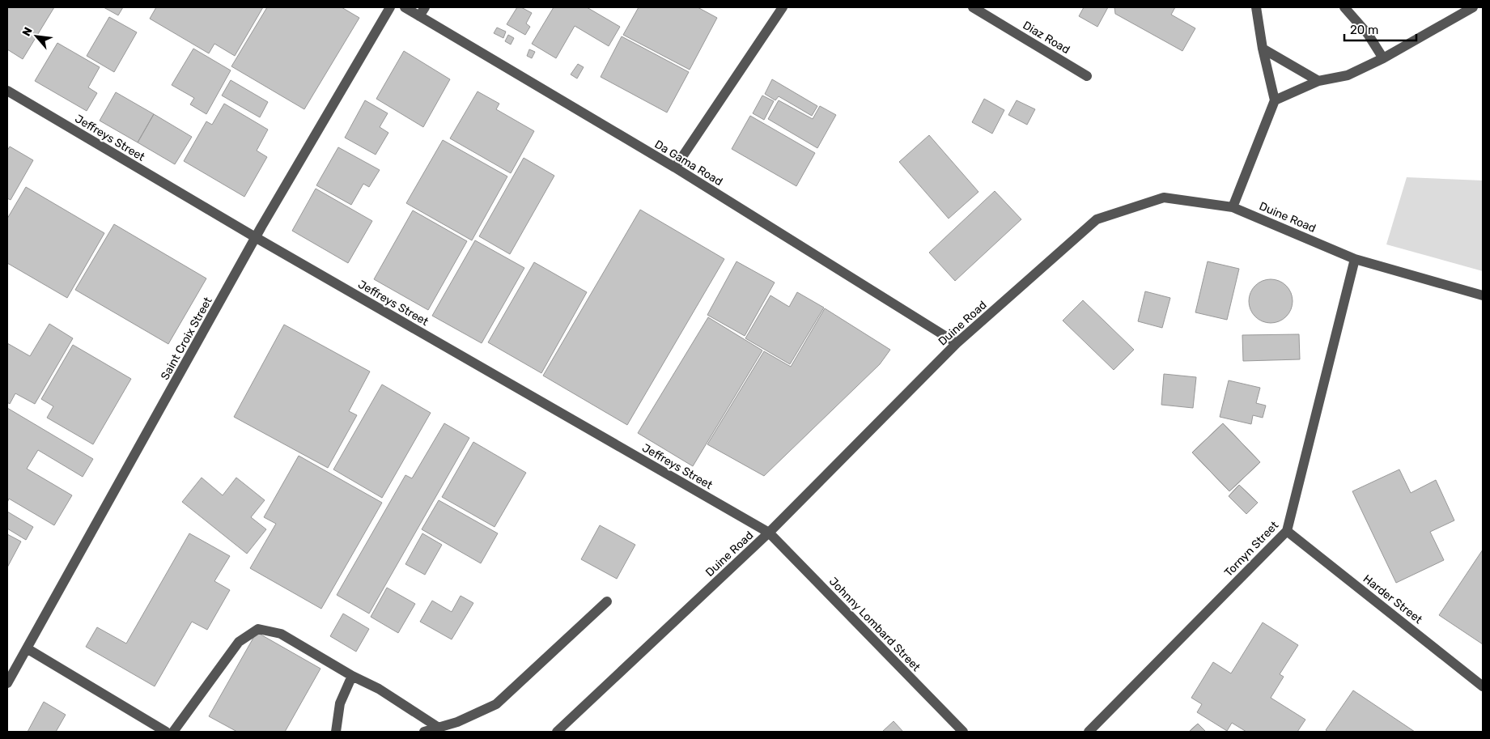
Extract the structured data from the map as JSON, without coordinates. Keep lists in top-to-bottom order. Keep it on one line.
{"streets":{"street":["Diaz Road","Jeffreys Street","Da Gama Road","Duine Road","Saint Croix Street","Tornyn Street","Harder Street","Johnny Lombard Street"]},"crossings":[["Jeffreys Street","Duine Road"],["Jeffreys Street","Saint Croix Street"],["Jeffreys Street","Johnny Lombard Street"],["Da Gama Road","Duine Road"],["Duine Road","Tornyn Street"],["Duine Road","Johnny Lombard Street"],["Tornyn Street","Harder Street"]],"scale_bar":"20 m","north":"top left"}
